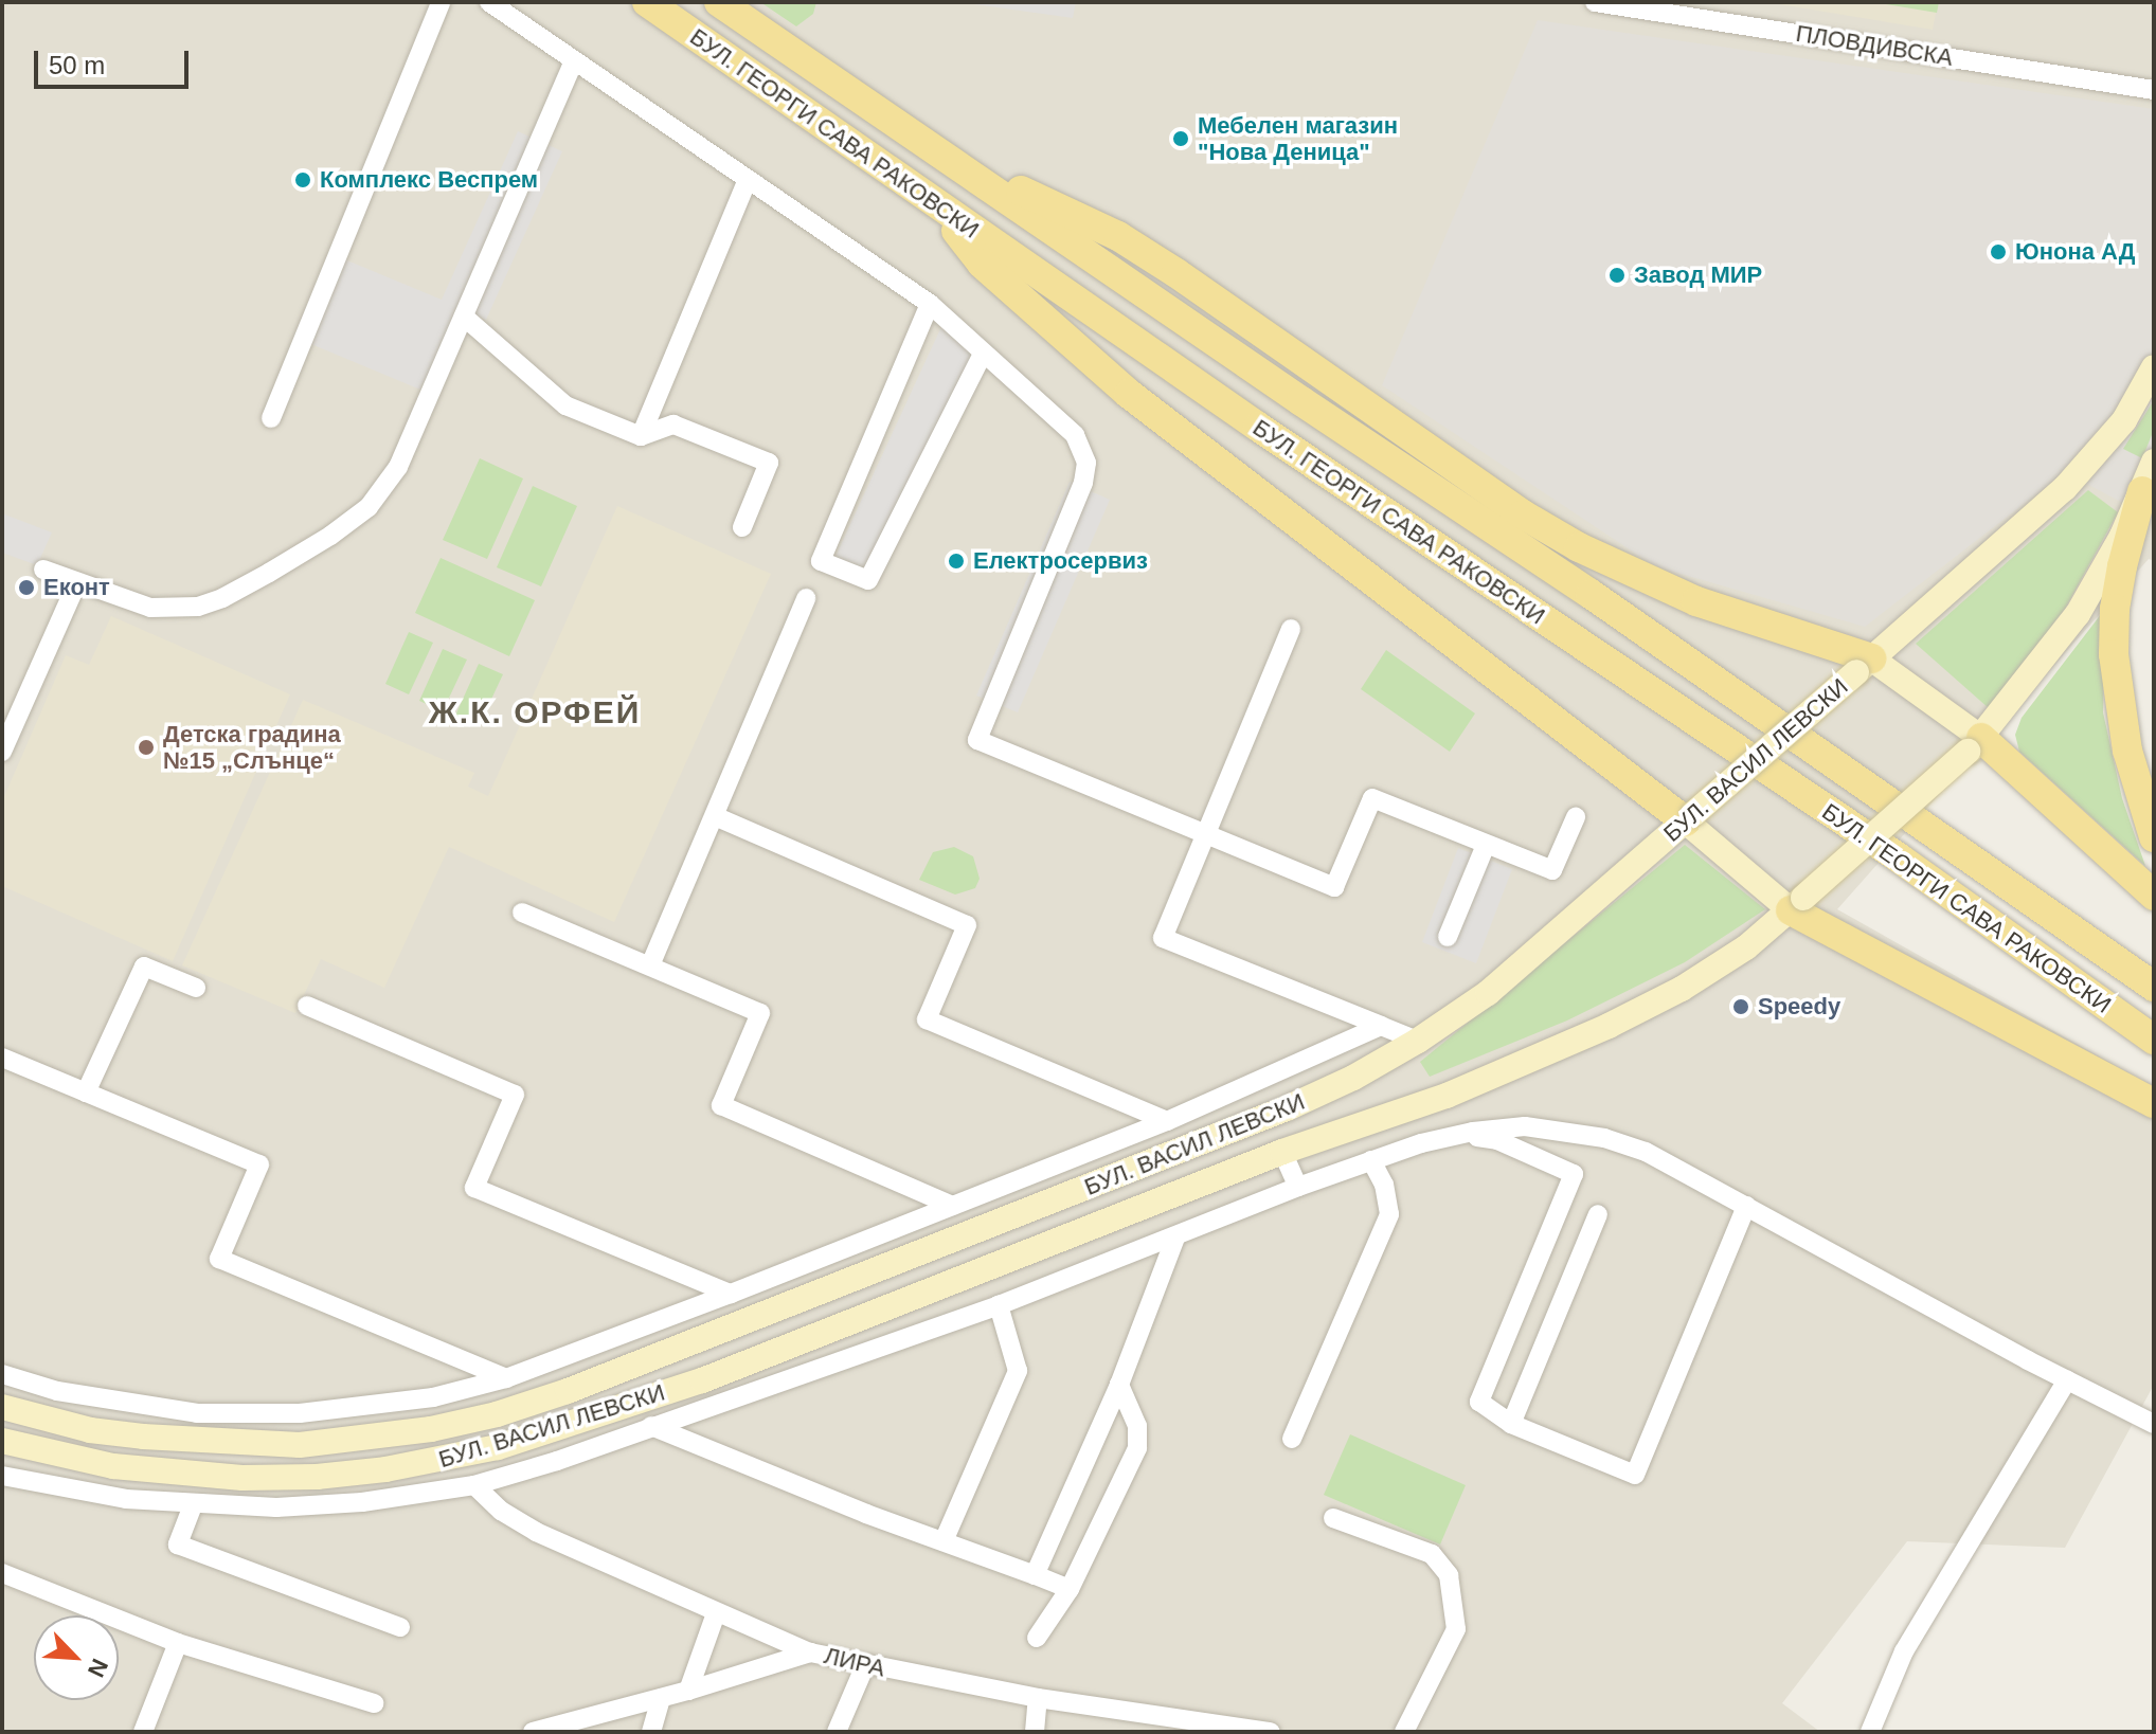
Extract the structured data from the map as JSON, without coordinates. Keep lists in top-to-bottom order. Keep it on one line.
{"streets":{"main road":["БУЛ. ГЕОРГИ САВА РАКОВСКИ","БУЛ. ВАСИЛ ЛЕВСКИ"],"street":["ПЛОВДИВСКА","ЛИРА"]},"districts":["Ж.К. ОРФЕЙ"],"places":["Мебелен магазин \"Нова Деница\"","Комплекс Веспрем","Юнона АД","Завод МИР","Електросервиз","Еконт","Детска градина №15 „Слънце“","Speedy"],"scale_bar":"50 m","north":"bottom right"}
